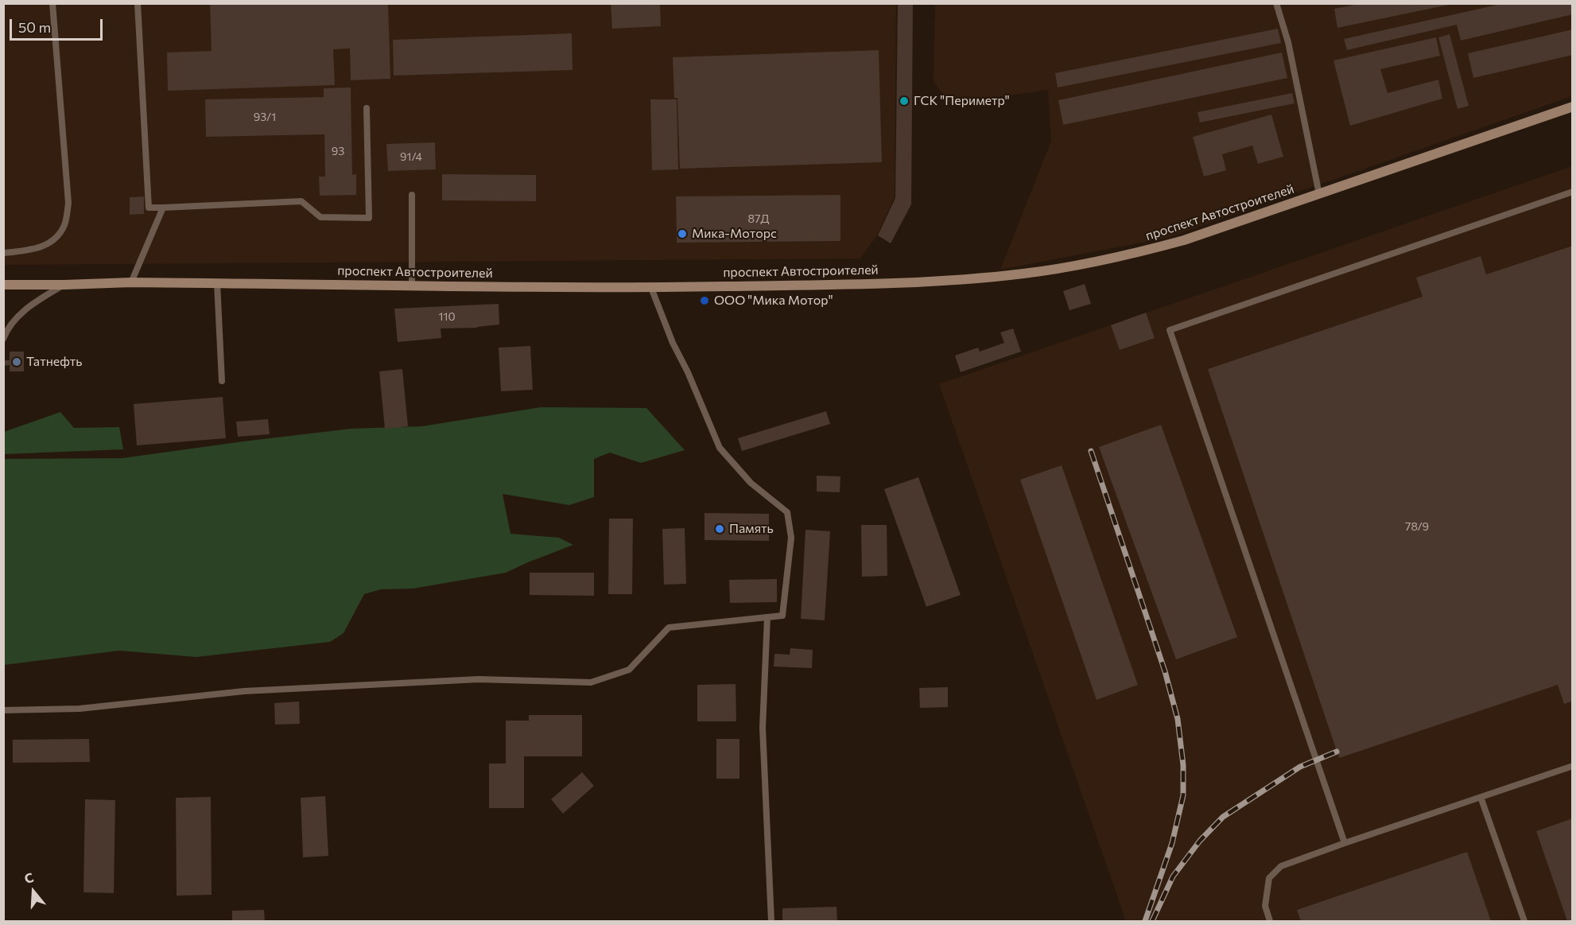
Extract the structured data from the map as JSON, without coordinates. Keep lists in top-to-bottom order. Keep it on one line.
{"streets":{"main road":["проспект Автостроителей"]},"places":["ГСК \"Периметр\"","Мика-Моторс","ООО \"Мика Мотор\"","Татнефть","Память"],"house_numbers":["93/1","93","91/4","87Д","110","78/9"],"scale_bar":"50 m","north":"top"}
